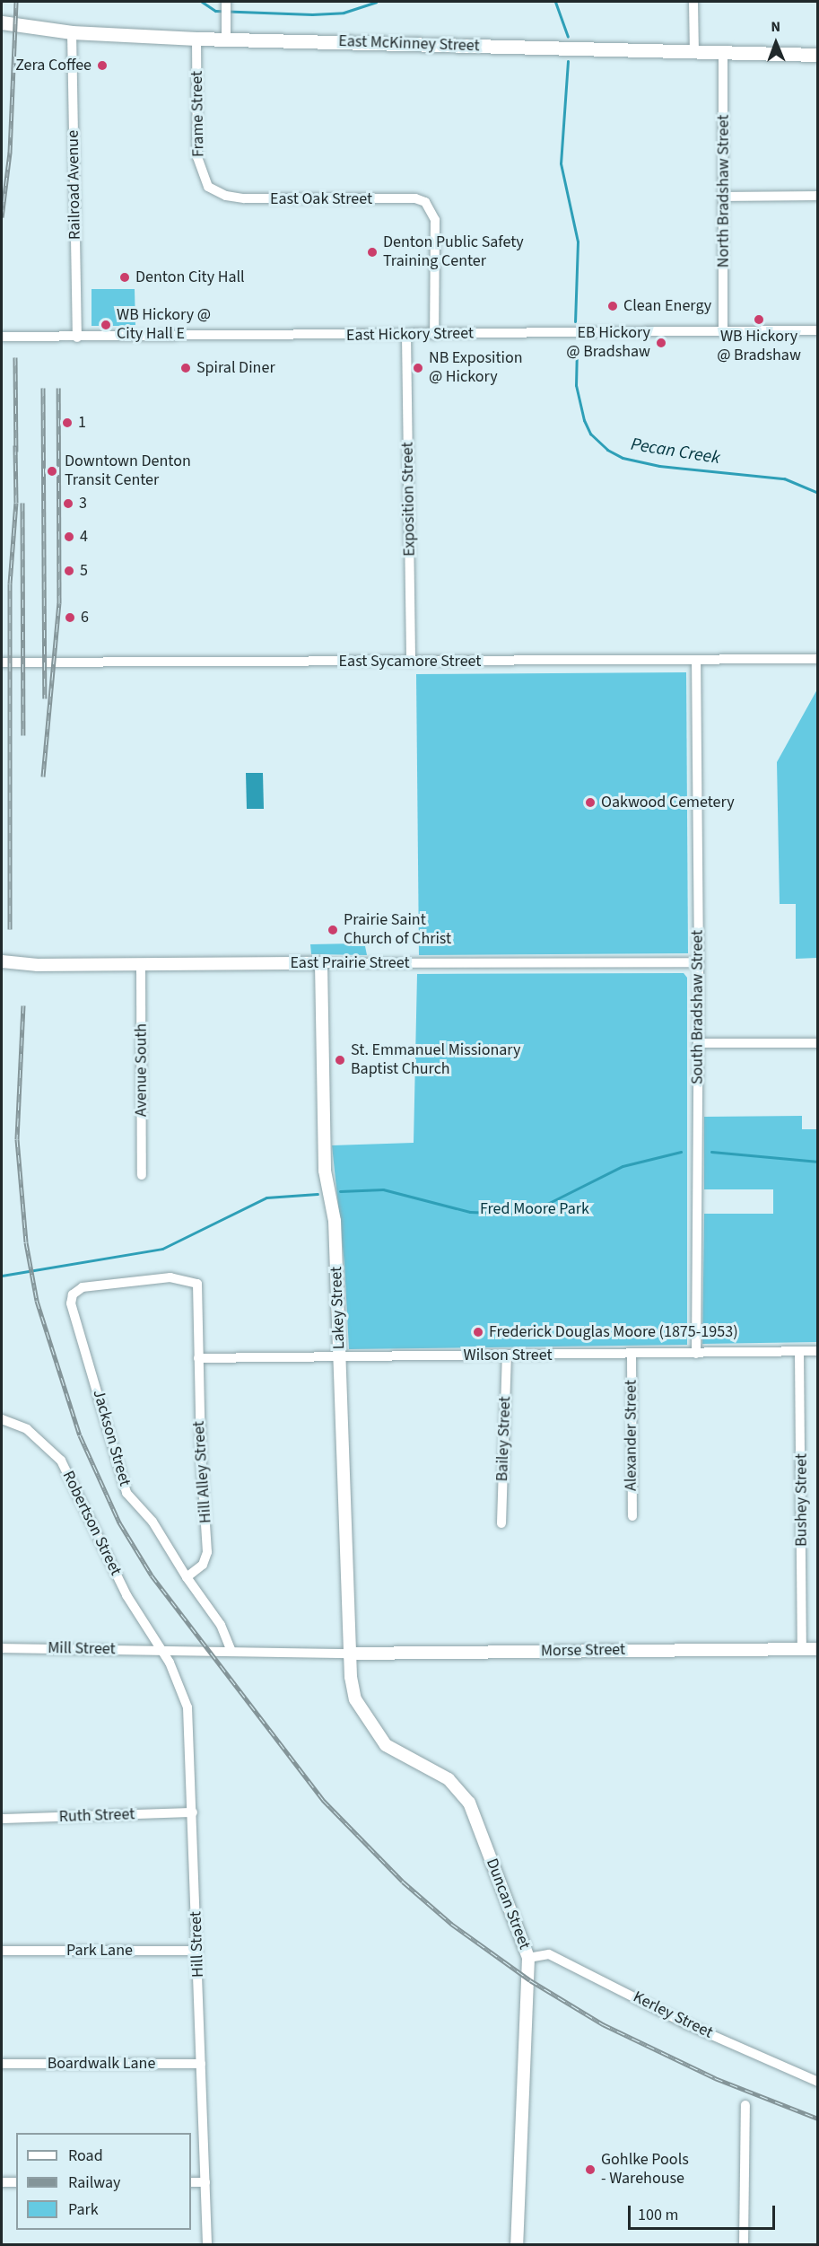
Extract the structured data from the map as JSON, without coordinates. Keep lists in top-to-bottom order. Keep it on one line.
{"streets":{"main road":["East McKinney Street"],"street":["Frame Street","Railroad Avenue","North Bradshaw Street","East Oak Street","East Hickory Street","Exposition Street","East Sycamore Street","East Prairie Street","South Bradshaw Street","Avenue South","Lakey Street","Wilson Street","Alexander Street","Jackson Street","Bailey Street","Hill Alley Street","Bushey Street","Robertson Street","Mill Street","Morse Street","Ruth Street","Duncan Street","Hill Street","Park Lane","Kerley Street","Boardwalk Lane"]},"crossings":[["East McKinney Street","Frame Street"],["East McKinney Street","Railroad Avenue"],["East McKinney Street","North Bradshaw Street"],["Frame Street","East Oak Street"],["Railroad Avenue","East Hickory Street"],["North Bradshaw Street","East Hickory Street"],["East Oak Street","East Hickory Street"],["East Hickory Street","Exposition Street"],["Exposition Street","East Sycamore Street"],["East Sycamore Street","South Bradshaw Street"],["East Prairie Street","South Bradshaw Street"],["East Prairie Street","Avenue South"],["East Prairie Street","Lakey Street"],["South Bradshaw Street","Wilson Street"],["Lakey Street","Wilson Street"],["Lakey Street","Mill Street"],["Lakey Street","Morse Street"],["Lakey Street","Duncan Street"],["Wilson Street","Alexander Street"],["Wilson Street","Bailey Street"],["Wilson Street","Hill Alley Street"],["Wilson Street","Bushey Street"],["Jackson Street","Hill Alley Street"],["Jackson Street","Mill Street"],["Bushey Street","Morse Street"],["Robertson Street","Mill Street"],["Robertson Street","Hill Street"],["Mill Street","Morse Street"],["Mill Street","Duncan Street"],["Mill Street","Hill Street"],["Morse Street","Duncan Street"],["Ruth Street","Hill Street"],["Duncan Street","Kerley Street"],["Hill Street","Park Lane"],["Hill Street","Boardwalk Lane"]],"water":["Pecan Creek"],"parks":["Fred Moore Park"],"places":["Zera Coffee","Denton Public Safety Training Center","Denton City Hall","Clean Energy","WB Hickory @ Bradshaw","WB Hickory @ City Hall E","EB Hickory @ Bradshaw","Spiral Diner","NB Exposition @ Hickory","1","Downtown Denton Transit Center","3","4","5","6","Oakwood Cemetery","Prairie Saint Church of Christ","St. Emmanuel Missionary Baptist Church","Frederick Douglas Moore (1875-1953)","Gohlke Pools - Warehouse"],"legend":["Road","Railway","Park"],"scale_bar":"100 m","north":"top"}
